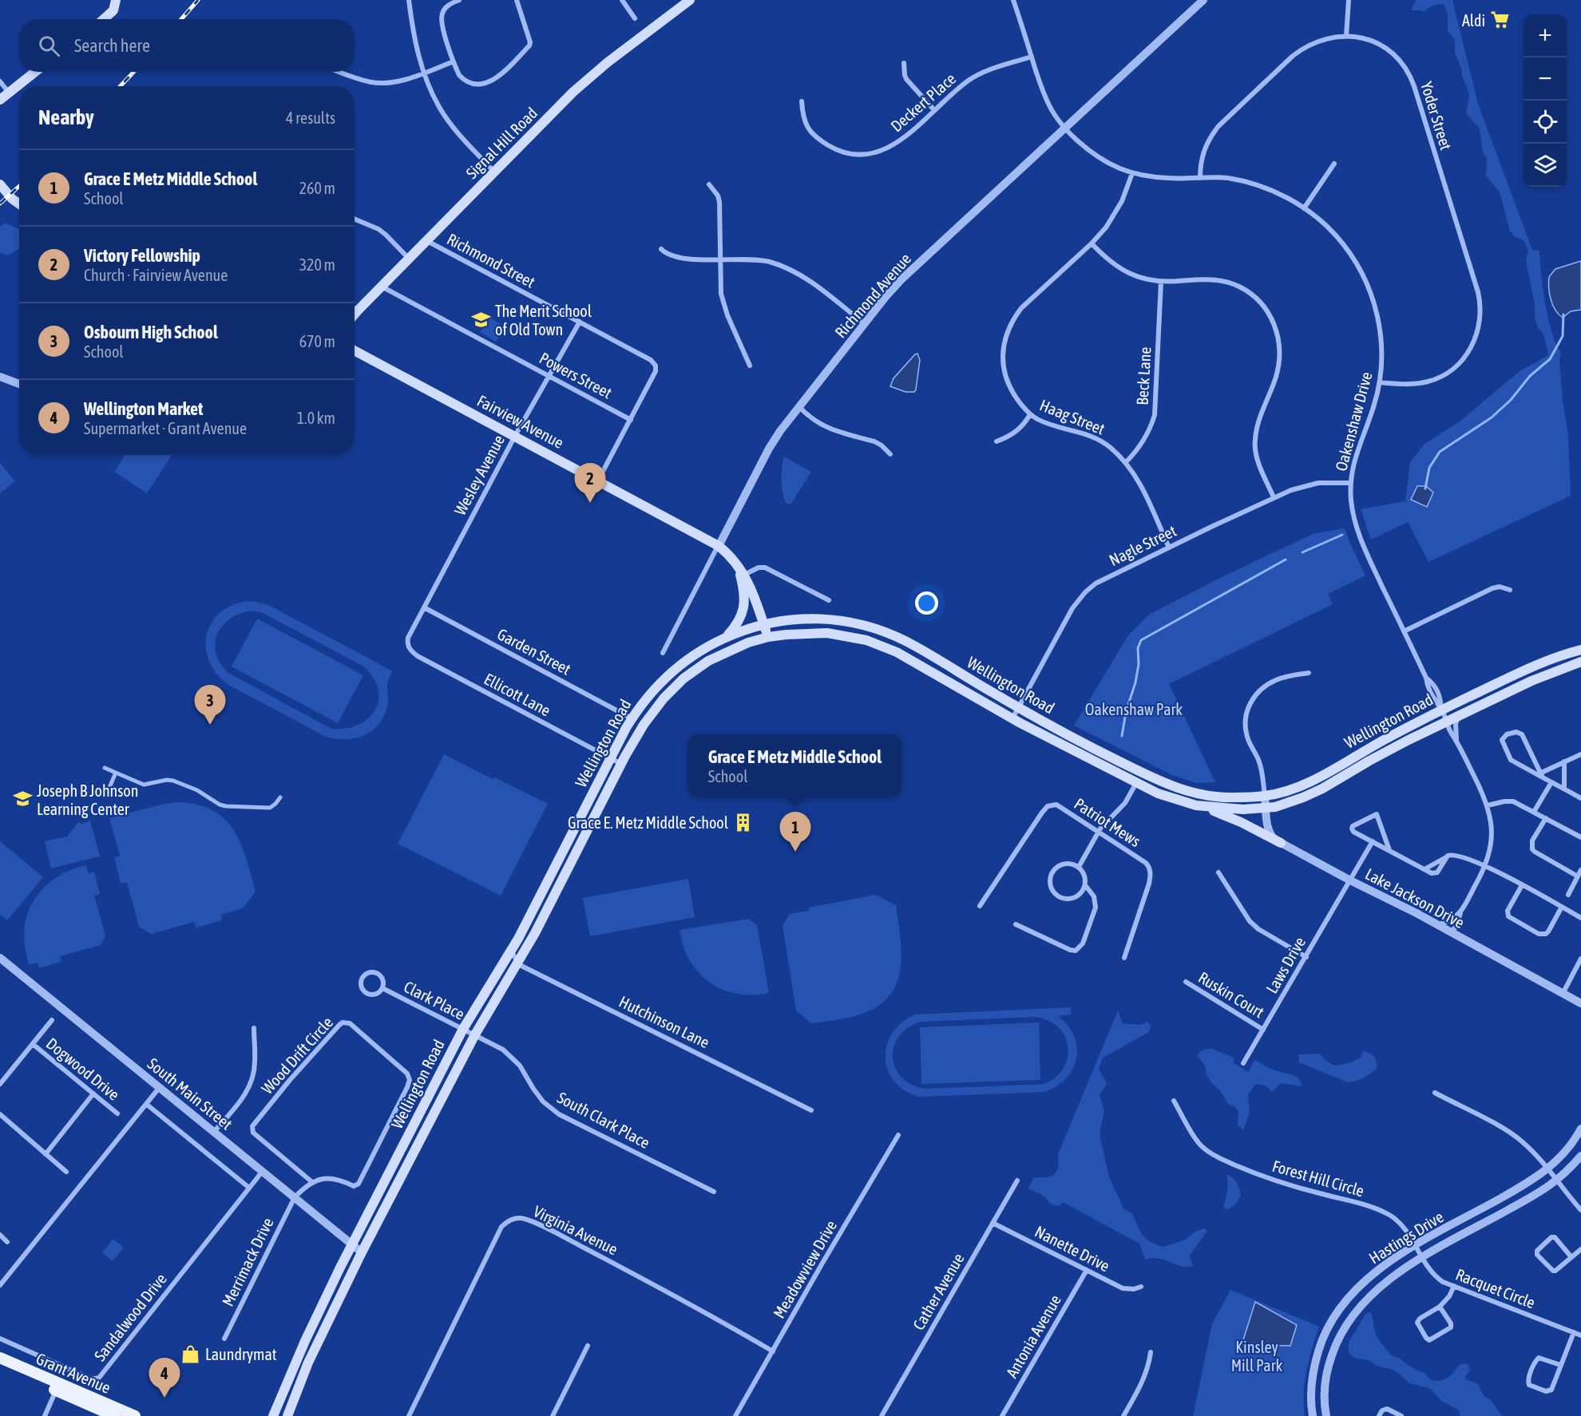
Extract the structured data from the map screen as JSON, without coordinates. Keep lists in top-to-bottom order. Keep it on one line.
{"streets":{"main road":["Signal Hill Road","Fairview Avenue","Wellington Road","Grant Avenue"],"street":["Deckert Place","Yoder Street","Richmond Street","Richmond Avenue","Powers Street","Beck Lane","Haag Street","Oakenshaw Drive","Wesley Avenue","Nagle Street","Garden Street","Ellicott Lane","Patriot Mews","Lake Jackson Drive","Laws Drive","Ruskin Court","Clark Place","Hutchinson Lane","Wood Drift Circle","Dogwood Drive","South Main Street","South Clark Place","Forest Hill Circle","Virginia Avenue","Hastings Drive","Nanette Drive","Merrimack Drive","Meadowview Drive","Racquet Circle","Cather Avenue","Sandalwood Drive","Antonia Avenue"]},"crossings":[["Deckert Place","Oakenshaw Drive"],["Yoder Street","Oakenshaw Drive"],["Signal Hill Road","Richmond Street"],["Signal Hill Road","Powers Street"],["Richmond Street","Powers Street"],["Richmond Street","Fairview Avenue"],["Richmond Street","Wesley Avenue"],["Richmond Avenue","Fairview Avenue"],["Richmond Avenue","Oakenshaw Drive"],["Powers Street","Wesley Avenue"],["Beck Lane","Haag Street"],["Haag Street","Oakenshaw Drive"],["Haag Street","Nagle Street"],["Fairview Avenue","Wesley Avenue"],["Fairview Avenue","Wellington Road"],["Oakenshaw Drive","Nagle Street"],["Oakenshaw Drive","Wellington Road"],["Oakenshaw Drive","Lake Jackson Drive"],["Wesley Avenue","Garden Street"],["Wesley Avenue","Ellicott Lane"],["Nagle Street","Wellington Road"],["Garden Street","Wellington Road"],["Wellington Road","Ellicott Lane"],["Wellington Road","Lake Jackson Drive"],["Wellington Road","Clark Place"],["Wellington Road","Hutchinson Lane"],["Wellington Road","South Main Street"],["Wellington Road","South Clark Place"],["Lake Jackson Drive","Laws Drive"],["Laws Drive","Ruskin Court"],["Clark Place","South Clark Place"],["South Main Street","Merrimack Drive"],["South Main Street","Sandalwood Drive"],["Forest Hill Circle","Hastings Drive"],["Forest Hill Circle","Racquet Circle"],["Virginia Avenue","Meadowview Drive"],["Hastings Drive","Racquet Circle"],["Nanette Drive","Cather Avenue"],["Nanette Drive","Antonia Avenue"]],"parks":["Oakenshaw Park","Kinsley Mill Park"],"places":{"supermarket":["Aldi"],"school or university":["The Merit School of Old Town","Joseph B Johnson Learning Center"],"building":["Grace E. Metz Middle School"],"shop":["Laundrymat"]},"page":{"map_buttons":["+","−"],"search":"Search here","heading":["Nearby","4 results"],"list":[{"mark":"1","name":"Grace E Metz Middle School","note":"School","value":"260 m"},{"mark":"2","name":"Victory Fellowship","note":"Church · Fairview Avenue","value":"320 m"},{"mark":"3","name":"Osbourn High School","note":"School","value":"670 m"},{"mark":"4","name":"Wellington Market","note":"Supermarket · Grant Avenue","value":"1.0 km"}],"pins":["2","3","1","4"],"popup":["Grace E Metz Middle School","School"]}}
